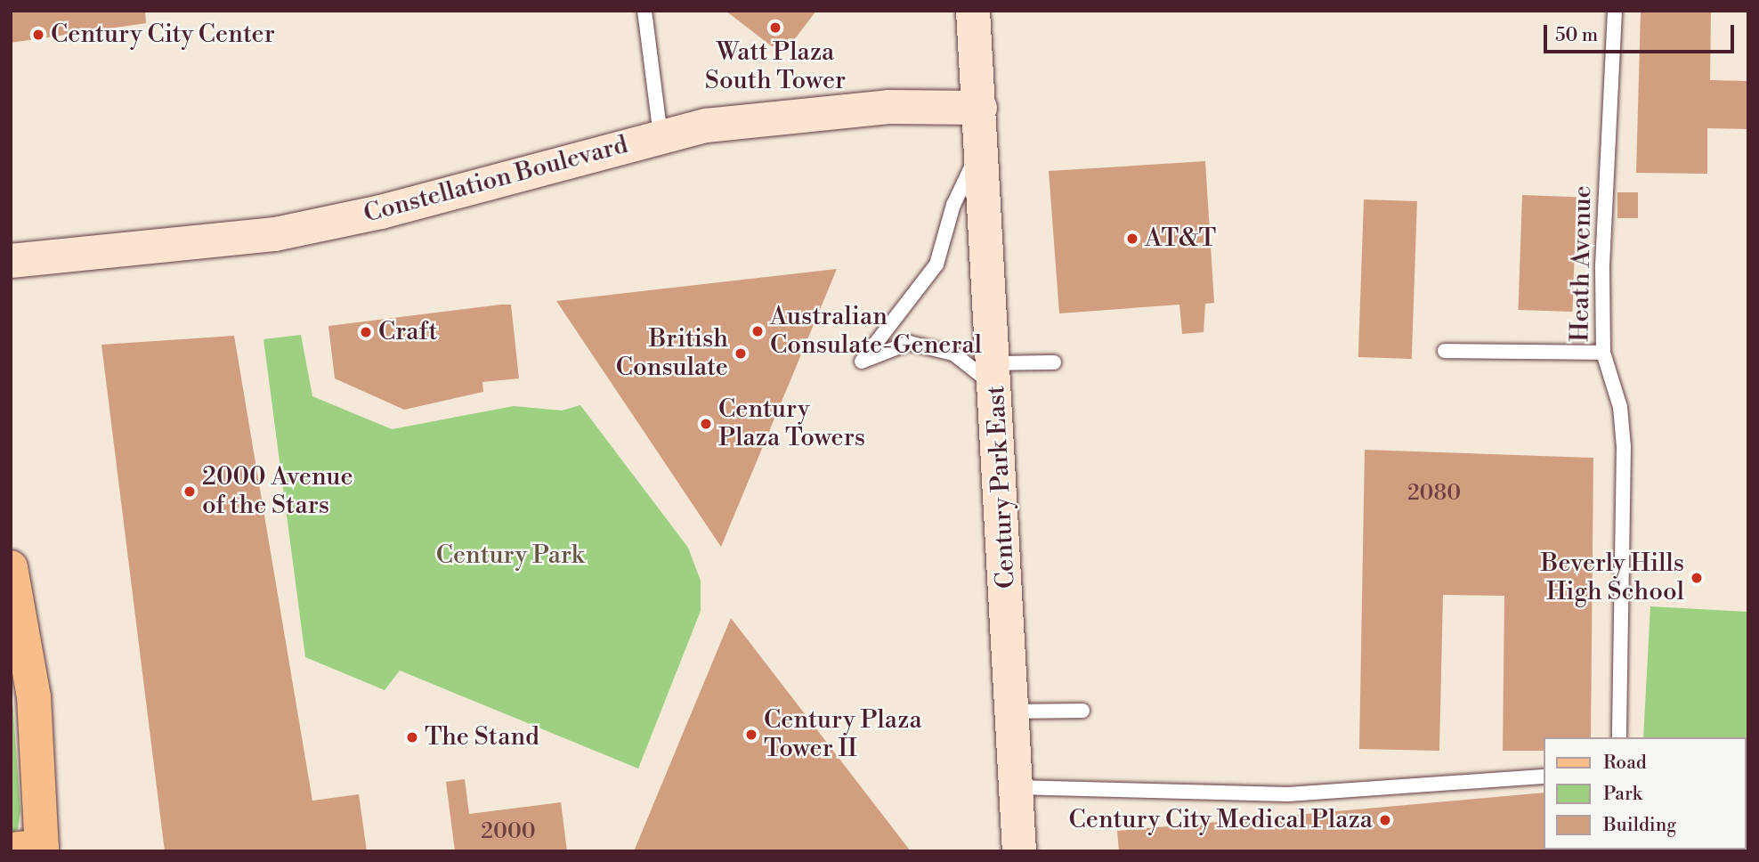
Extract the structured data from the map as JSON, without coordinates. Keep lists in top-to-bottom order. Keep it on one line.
{"streets":{"main road":["Constellation Boulevard","Century Park East"],"lane":["Heath Avenue"]},"crossings":[["Constellation Boulevard","Century Park East"]],"parks":["Century Park"],"places":["Watt Plaza South Tower","Century City Center","AT&T","Australian Consulate-General","Craft","British Consulate","Century Plaza Towers","2000 Avenue of the Stars","Beverly Hills High School","Century Plaza Tower II","The Stand","Century City Medical Plaza"],"house_numbers":["2080","2000"],"legend":["Road","Park","Building"],"scale_bar":"50 m"}
